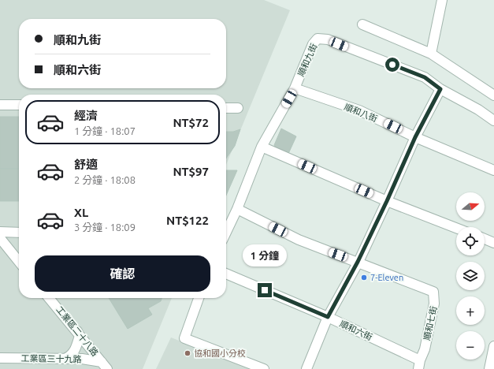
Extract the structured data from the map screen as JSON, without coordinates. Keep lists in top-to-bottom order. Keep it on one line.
{"streets":{"street":["順和九街","順和八街","順和七街","順和六街","工業區二十八路","工業區三十九路"]},"crossings":[["順和九街","順和八街"],["順和九街","順和七街"],["順和七街","順和六街"],["工業區二十八路","工業區三十九路"]],"places":["7-Eleven","協和國小分校"],"north":"right","page":{"banner":["順和九街","順和六街"],"list":[{"name":"經濟","note":"1 分鐘 · 18:07","value":"NT$72"},{"name":"舒適","note":"2 分鐘 · 18:08","value":"NT$97"},{"name":"XL","note":"3 分鐘 · 18:09","value":"NT$122"}],"map_buttons":["+","−"],"bubble":"1 分鐘","buttons":"確認"}}
